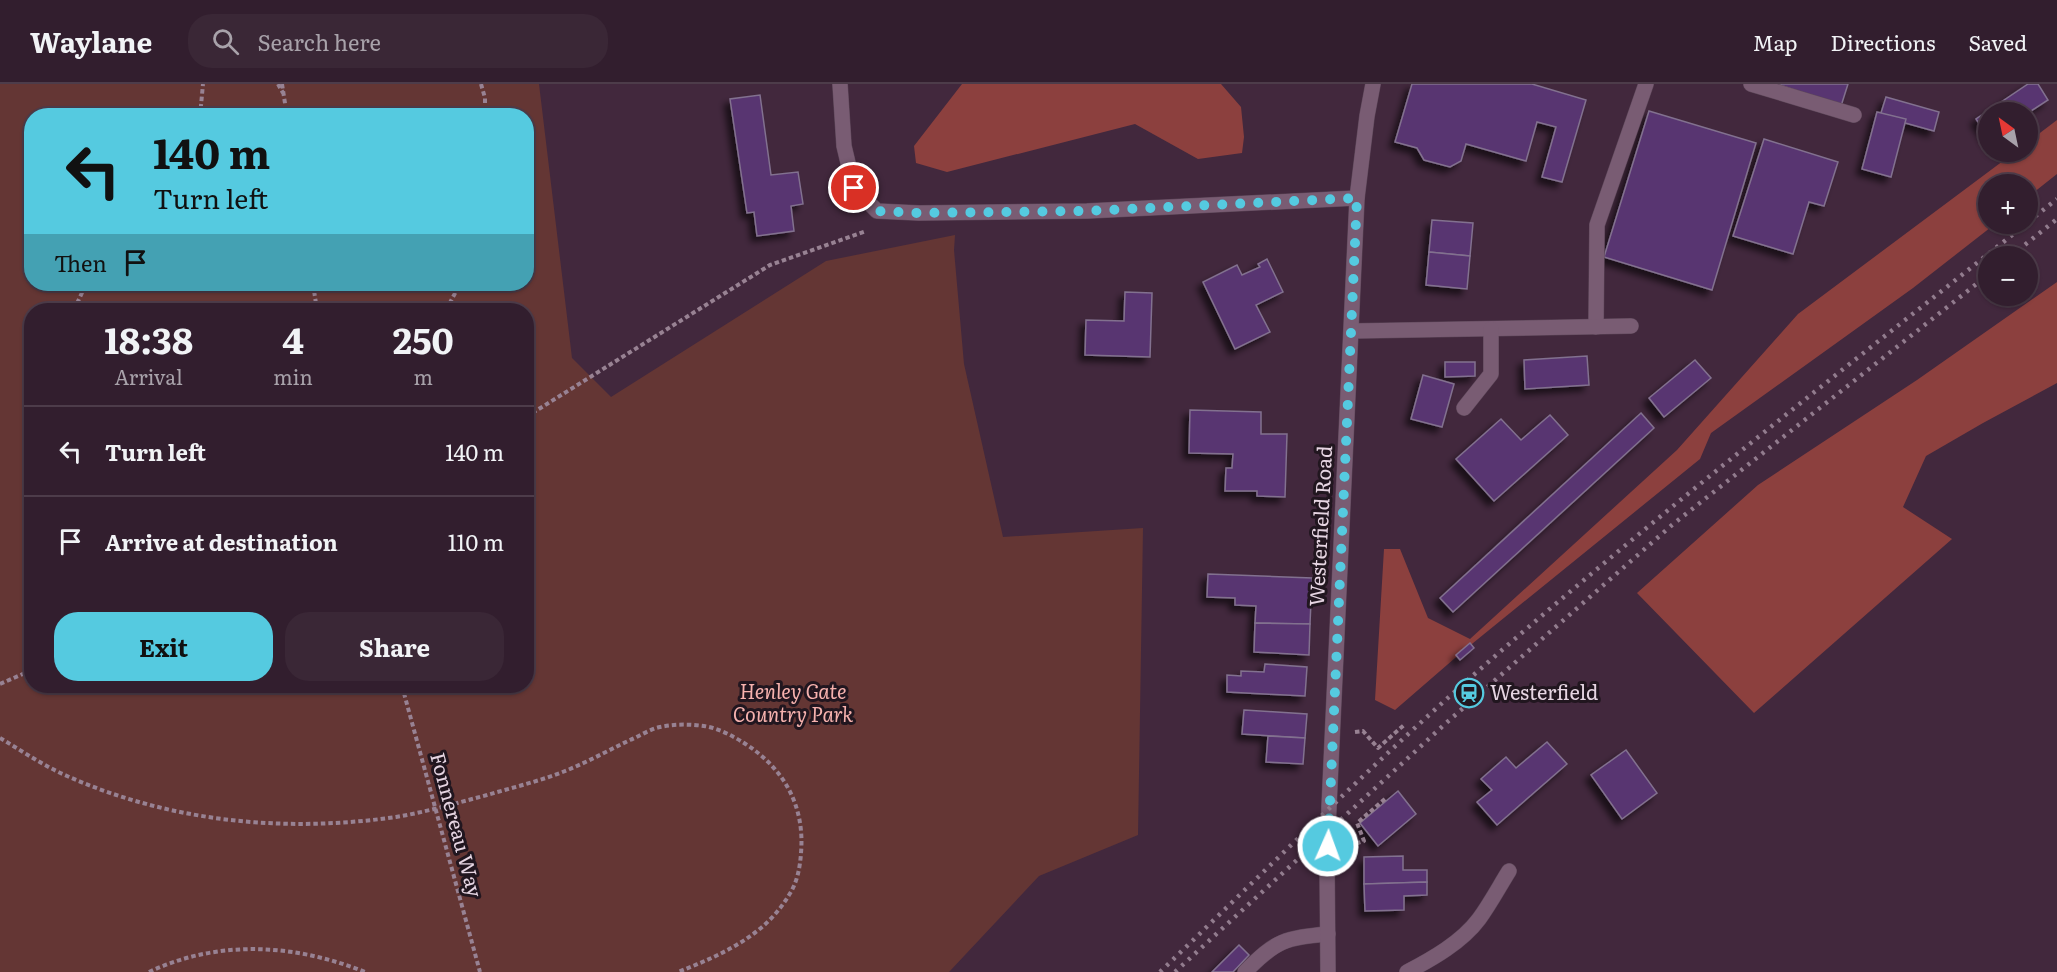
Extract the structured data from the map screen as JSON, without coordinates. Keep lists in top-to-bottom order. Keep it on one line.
{"streets":{"main road":["Westerfield Road"],"path":["Fonnereau Way"]},"parks":["Henley Gate Country Park"],"places":{"station":["Westerfield"]},"north":"top left","page":{"header":"Waylane","search":"Search here","nav":["Map","Directions","Saved"],"map_buttons":["+","−"],"turn":["140 m","Turn left"],"then":"Then","eta":["18:38","Arrival","4","min","250","m"],"list":[{"name":"Turn left","value":"140 m"},{"name":"Arrive at destination","value":"110 m"}],"buttons":["Exit","Share"]}}
